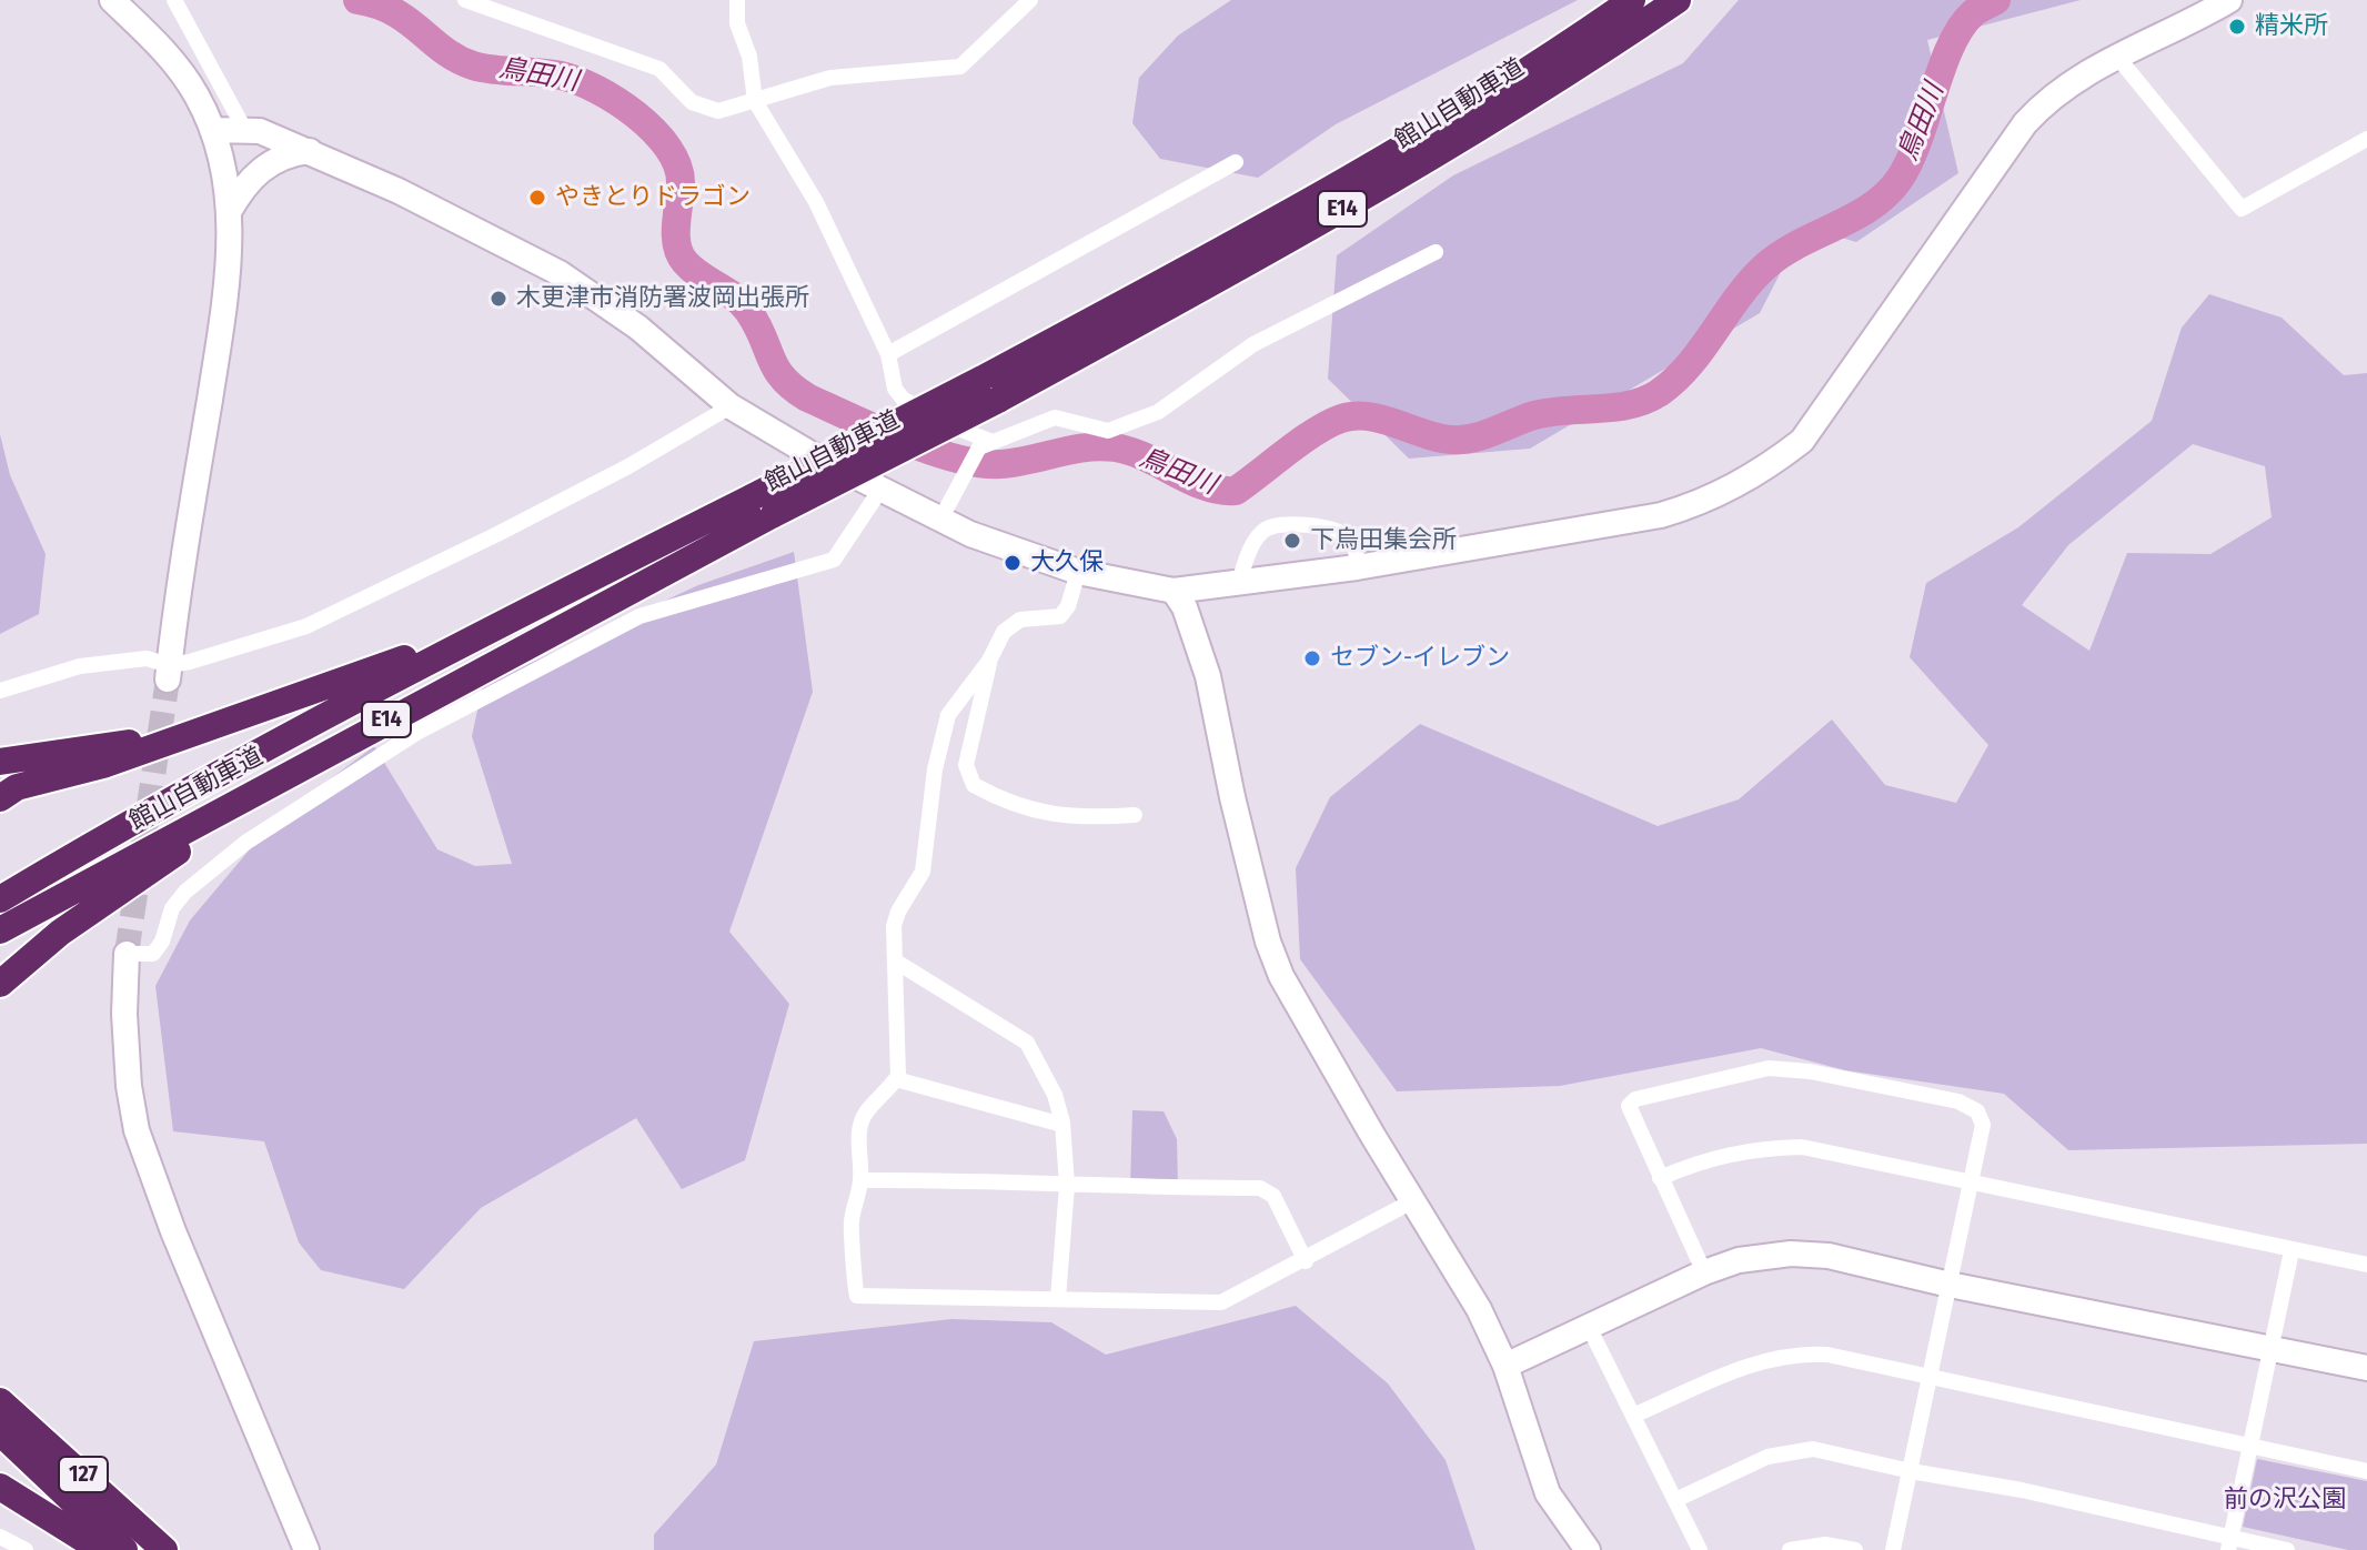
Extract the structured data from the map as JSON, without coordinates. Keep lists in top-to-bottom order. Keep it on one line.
{"streets":{"highway":["館山自動車道","E14","127"]},"water":["鳥田川"],"parks":["前の沢公園"],"places":["精米所","やきとりドラゴン","木更津市消防署波岡出張所","下烏田集会所","大久保","セブン-イレブン"]}
